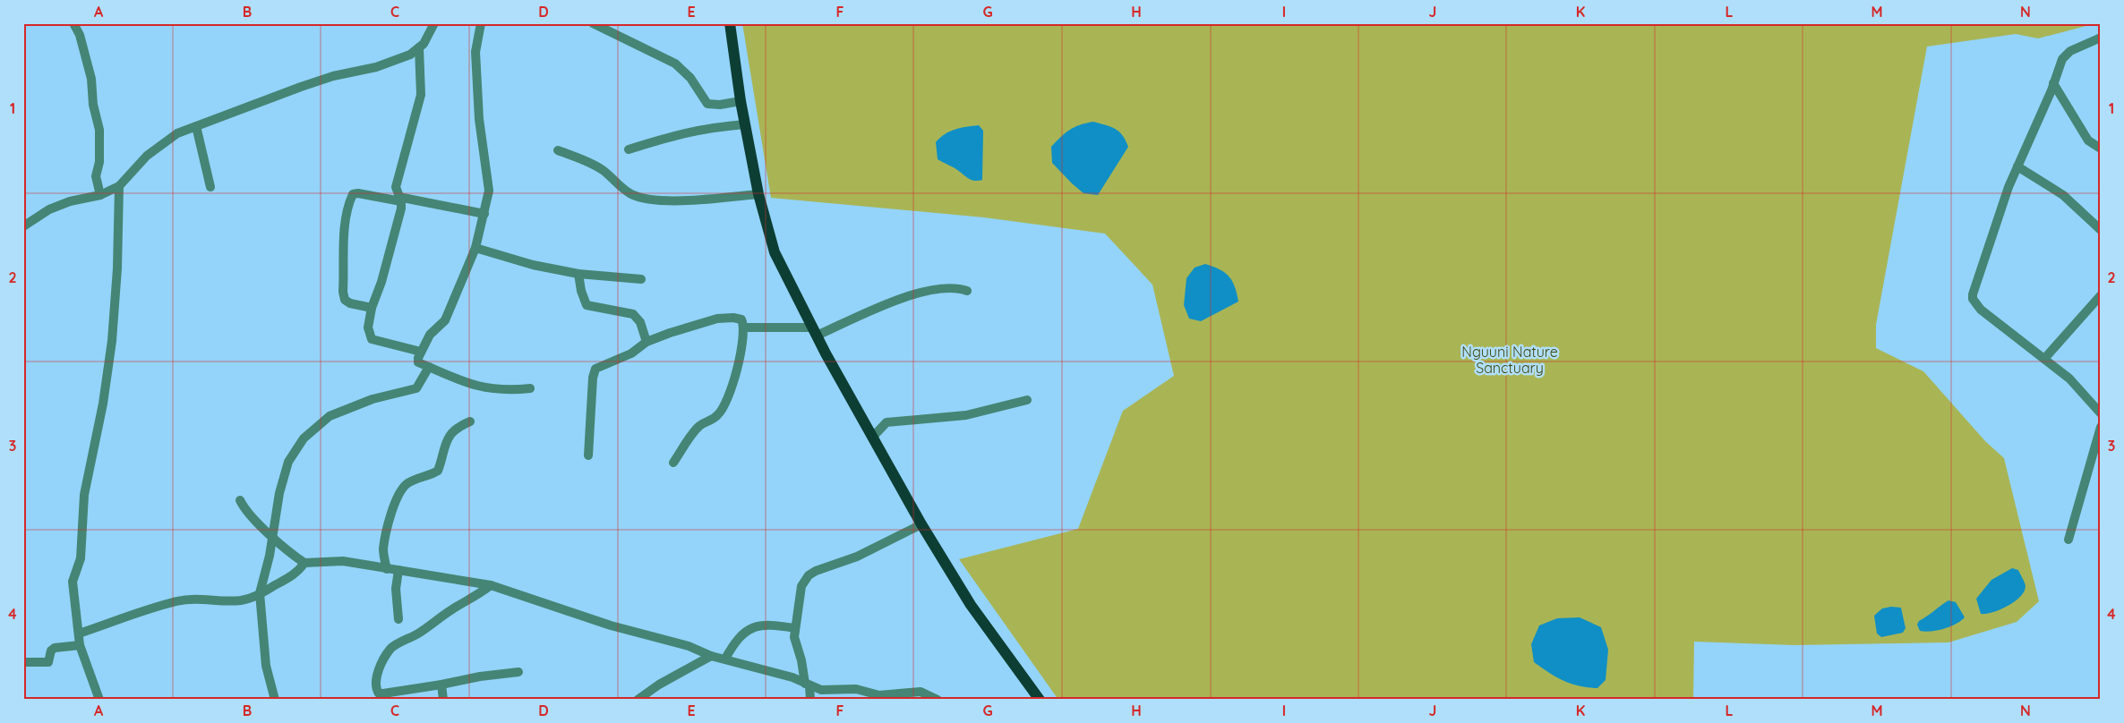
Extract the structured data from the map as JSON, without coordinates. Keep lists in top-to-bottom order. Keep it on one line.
{"parks":["Nguuni Nature Sanctuary"],"grid":{"columns":["A","B","C","D","E","F","G","H","I","J","K","L","M","N"],"rows":["1","2","3","4"]}}
